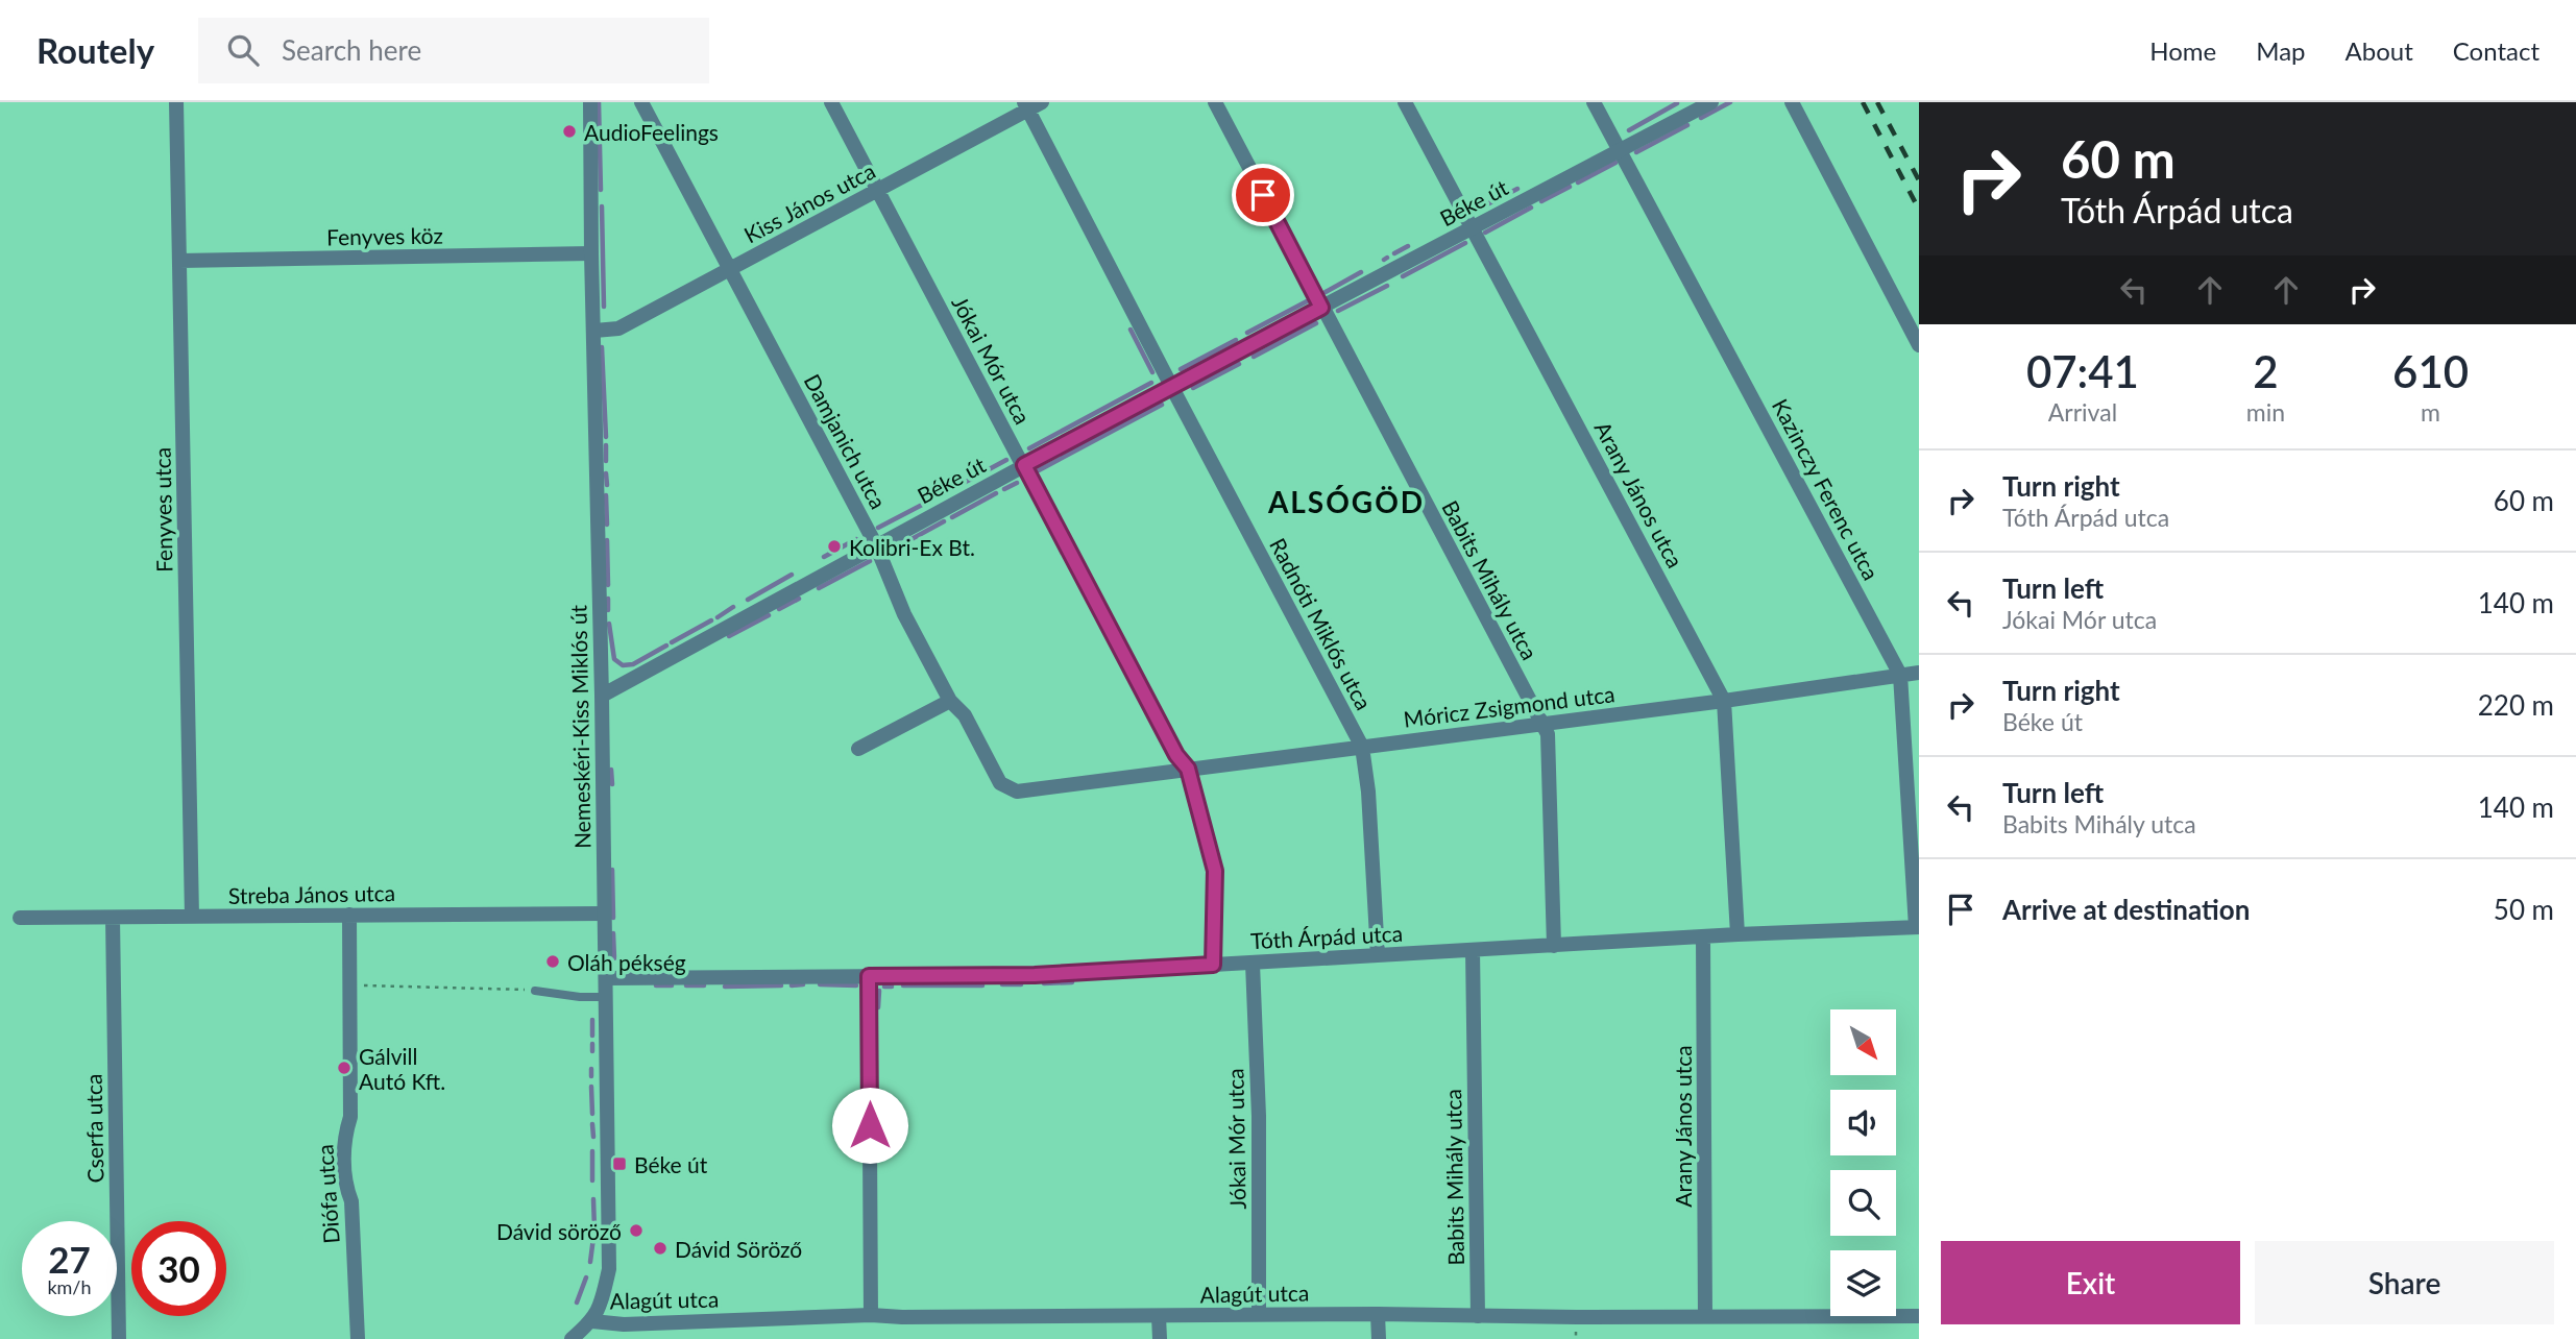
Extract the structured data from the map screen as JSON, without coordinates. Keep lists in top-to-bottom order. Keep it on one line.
{"streets":{"street":["Kiss János utca","Béke út","Fenyves köz","Jókai Mór utca","Damjanich utca","Kazinczy Ferenc utca","Arany János utca","Fenyves utca","Babits Mihály utca","Radnóti Miklós utca","Móricz Zsigmond utca","Nemeskéri-Kiss Miklós út","Streba János utca","Tóth Árpád utca","Cserfa utca","Diófa utca","Alagút utca"]},"crossings":[["Kiss János utca","Jókai Mór utca"],["Kiss János utca","Damjanich utca"],["Kiss János utca","Radnóti Miklós utca"],["Kiss János utca","Nemeskéri-Kiss Miklós út"],["Béke út","Jókai Mór utca"],["Béke út","Damjanich utca"],["Béke út","Kazinczy Ferenc utca"],["Béke út","Arany János utca"],["Béke út","Babits Mihály utca"],["Béke út","Radnóti Miklós utca"],["Béke út","Nemeskéri-Kiss Miklós út"],["Fenyves köz","Fenyves utca"],["Fenyves köz","Nemeskéri-Kiss Miklós út"],["Jókai Mór utca","Móricz Zsigmond utca"],["Jókai Mór utca","Tóth Árpád utca"],["Jókai Mór utca","Alagút utca"],["Damjanich utca","Móricz Zsigmond utca"],["Kazinczy Ferenc utca","Móricz Zsigmond utca"],["Kazinczy Ferenc utca","Tóth Árpád utca"],["Arany János utca","Móricz Zsigmond utca"],["Arany János utca","Tóth Árpád utca"],["Arany János utca","Alagút utca"],["Fenyves utca","Streba János utca"],["Babits Mihály utca","Móricz Zsigmond utca"],["Babits Mihály utca","Tóth Árpád utca"],["Babits Mihály utca","Alagút utca"],["Radnóti Miklós utca","Móricz Zsigmond utca"],["Radnóti Miklós utca","Tóth Árpád utca"],["Nemeskéri-Kiss Miklós út","Streba János utca"],["Nemeskéri-Kiss Miklós út","Tóth Árpád utca"],["Nemeskéri-Kiss Miklós út","Alagút utca"],["Streba János utca","Cserfa utca"],["Streba János utca","Diófa utca"]],"districts":["ALSÓGÖD"],"places":{"other":["AudioFeelings","Kolibri-Ex Bt.","Oláh pékség","Gálvill Autó Kft.","Dávid söröző","Dávid Söröző"],"transit":["Béke út"]},"north":"bottom right","page":{"header":"Routely","search":"Search here","nav":["Home","Map","About","Contact"],"turn":["60 m","Tóth Árpád utca"],"eta":["07:41","Arrival","2","min","610","m"],"list":[{"name":"Turn right","note":"Tóth Árpád utca","value":"60 m"},{"name":"Turn left","note":"Jókai Mór utca","value":"140 m"},{"name":"Turn right","note":"Béke út","value":"220 m"},{"name":"Turn left","note":"Babits Mihály utca","value":"140 m"},{"name":"Arrive at destination","value":"50 m"}],"speed":"27 km/h","limit":"30","buttons":["Exit","Share"]}}
